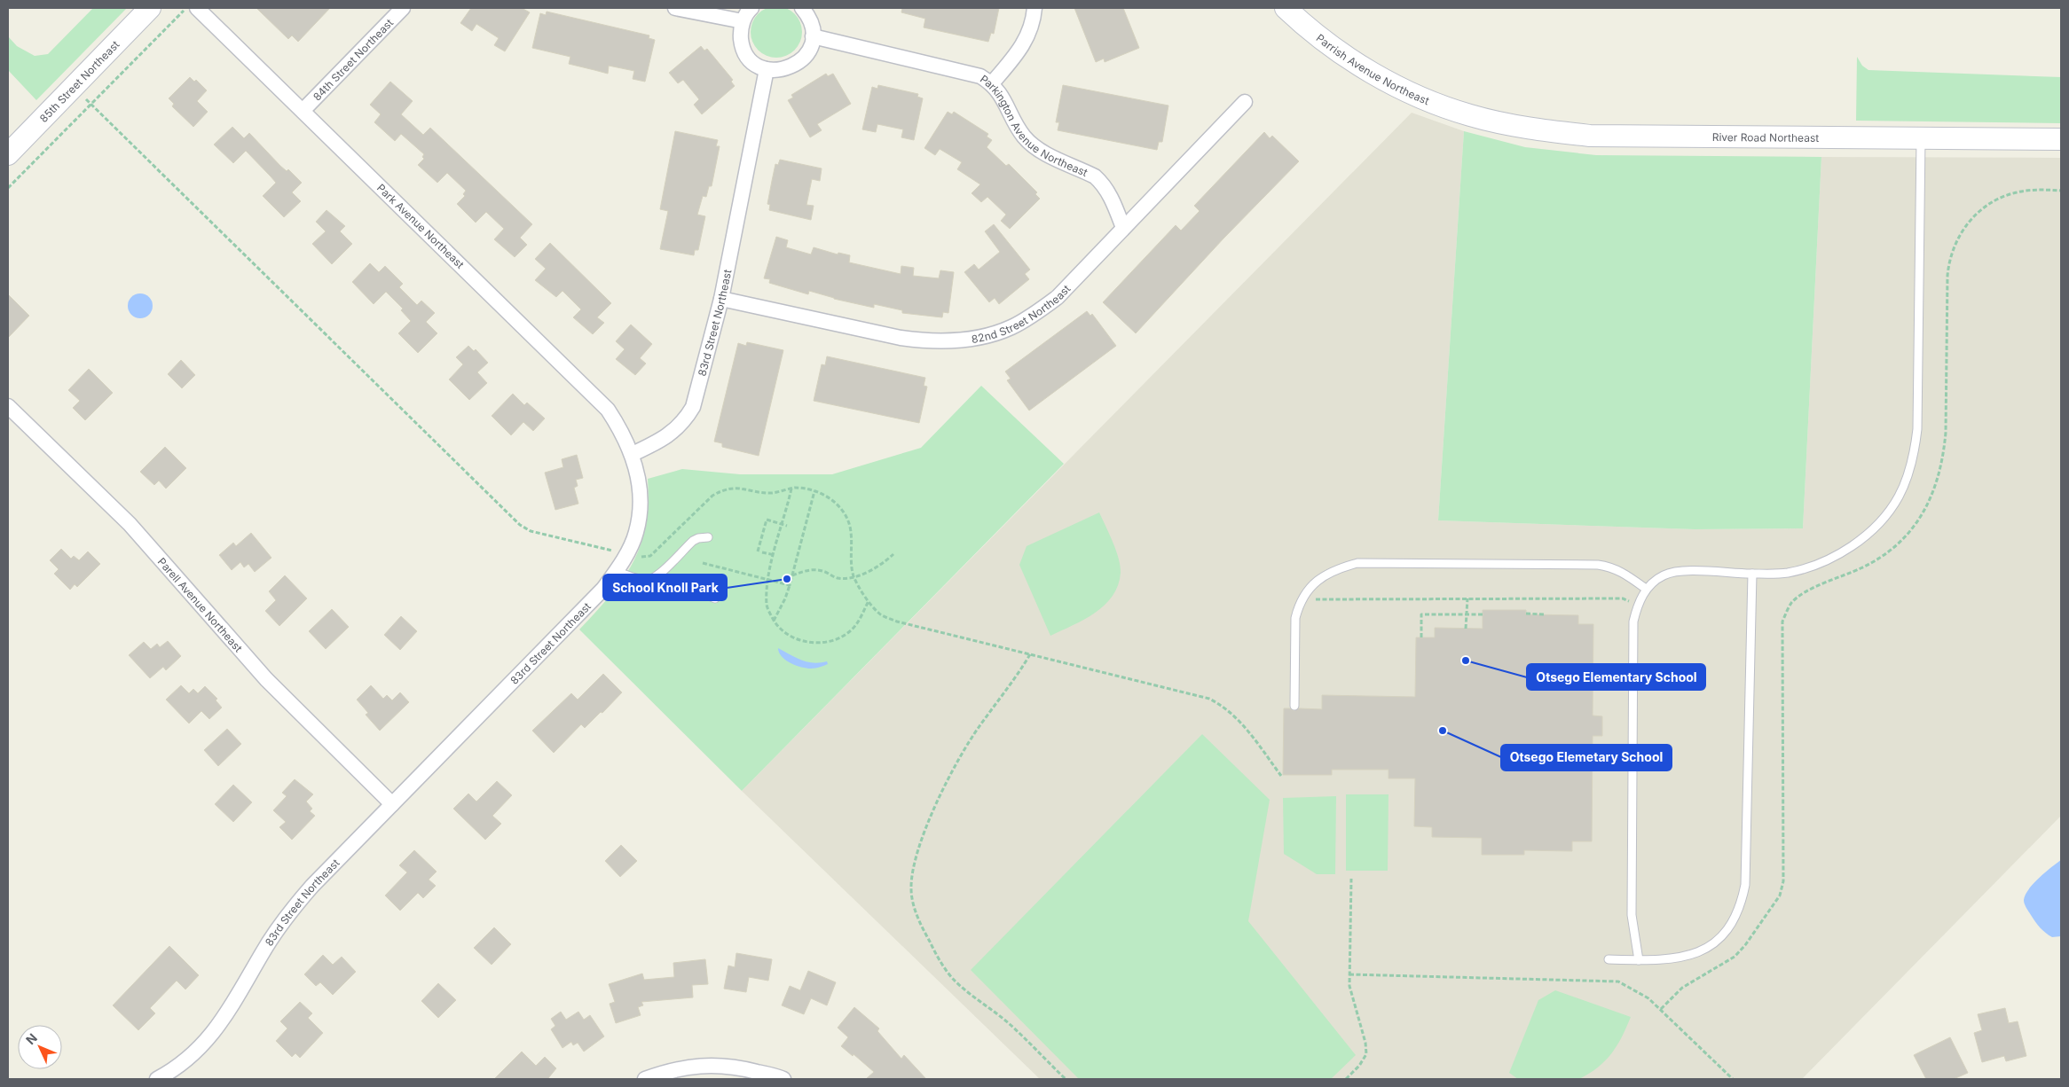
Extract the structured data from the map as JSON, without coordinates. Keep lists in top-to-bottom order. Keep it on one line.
{"streets":{"main road":["Parrish Avenue Northeast","85th Street Northeast","River Road Northeast"],"street":["84th Street Northeast","Parkington Avenue Northeast","Park Avenue Northeast","82nd Street Northeast","83rd Street Northeast","Parell Avenue Northeast"]},"crossings":[["84th Street Northeast","Park Avenue Northeast"],["Parrish Avenue Northeast","River Road Northeast"],["Parkington Avenue Northeast","82nd Street Northeast"],["Park Avenue Northeast","83rd Street Northeast"],["82nd Street Northeast","83rd Street Northeast"],["83rd Street Northeast","Parell Avenue Northeast"]],"places":["School Knoll Park","Otsego Elementary School","Otsego Elemetary School"],"north":"top left"}
